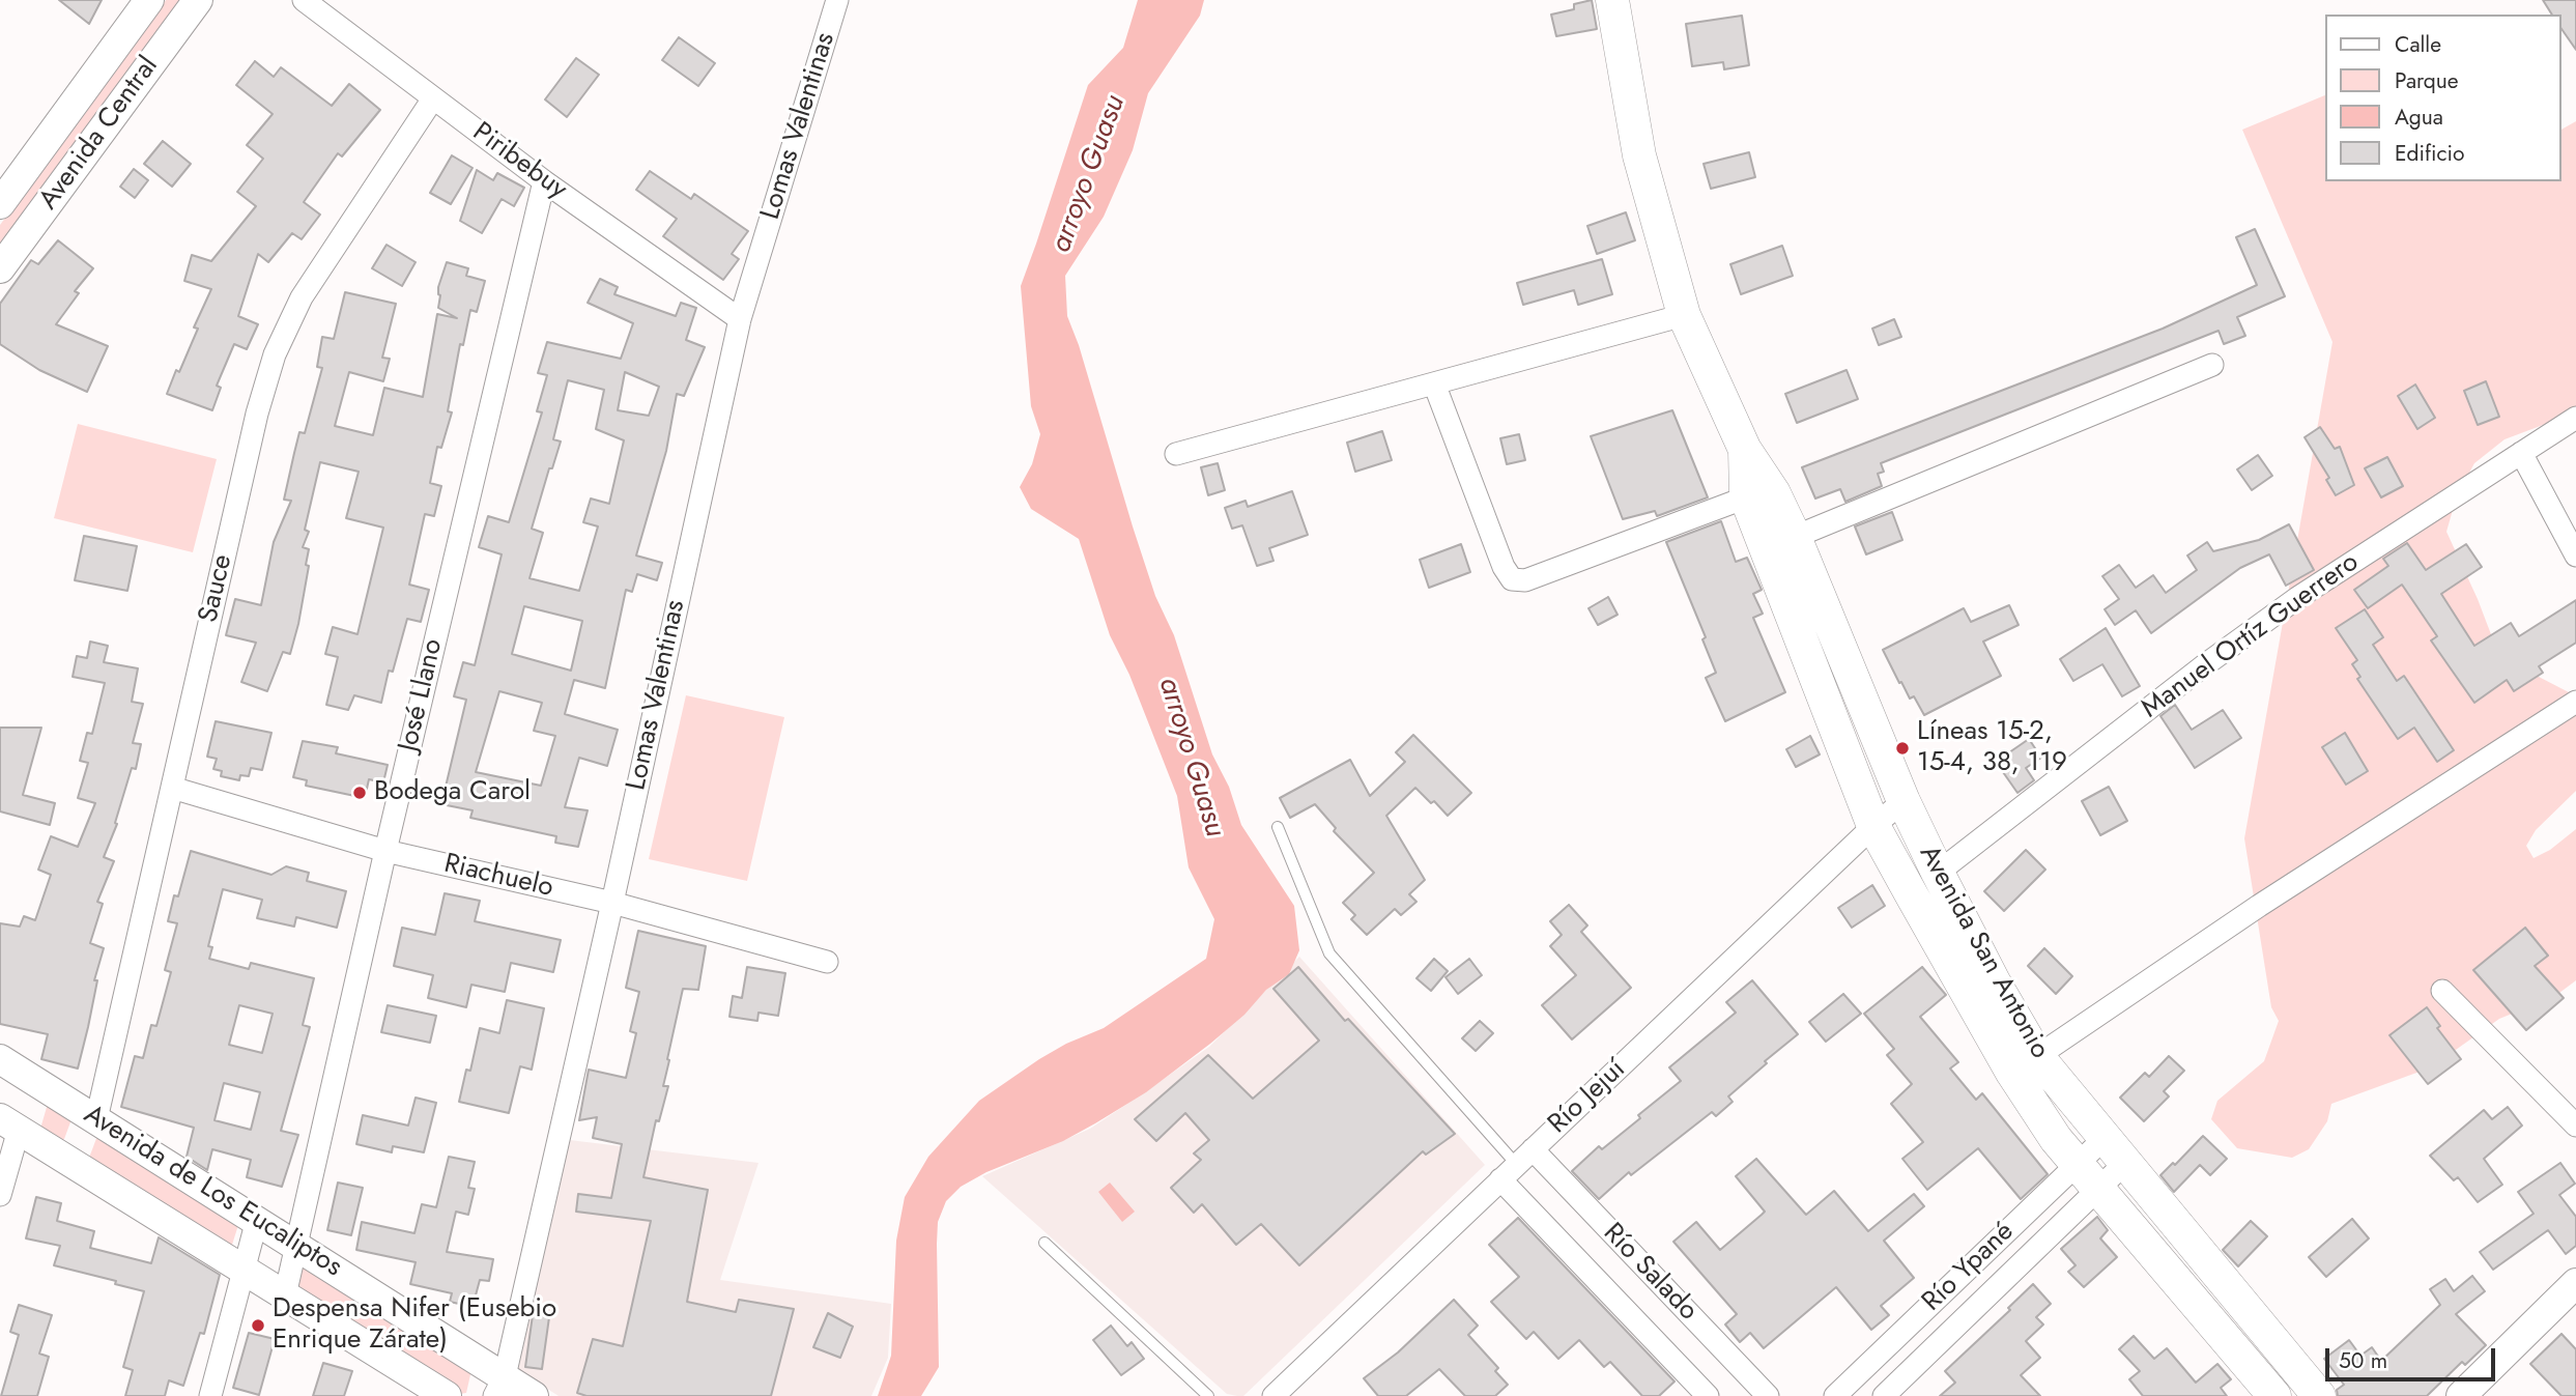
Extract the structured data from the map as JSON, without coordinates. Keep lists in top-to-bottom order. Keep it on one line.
{"streets":{"main road":["Avenida San Antonio"],"street":["Lomas Valentinas","Avenida Central","Piribebuy","Sauce","Manuel Ortíz Guerrero","José Llano","Riachuelo","Río Jejuí","Avenida de Los Eucaliptos","Río Ypané","Río Salado"]},"crossings":[["Lomas Valentinas","Piribebuy"],["Lomas Valentinas","Riachuelo"],["Lomas Valentinas","Avenida de Los Eucaliptos"],["Piribebuy","Sauce"],["Piribebuy","José Llano"],["Sauce","Riachuelo"],["Sauce","Avenida de Los Eucaliptos"],["Manuel Ortíz Guerrero","Avenida San Antonio"],["José Llano","Riachuelo"],["José Llano","Avenida de Los Eucaliptos"],["Avenida San Antonio","Río Jejuí"],["Avenida San Antonio","Río Ypané"],["Río Jejuí","Río Salado"]],"water":["arroyo Guasu"],"places":["Líneas 15-2, 15-4, 38, 119","Bodega Carol","Despensa Nifer (Eusebio Enrique Zárate)"],"legend":["Calle","Parque","Agua","Edificio"],"scale_bar":"50 m"}
